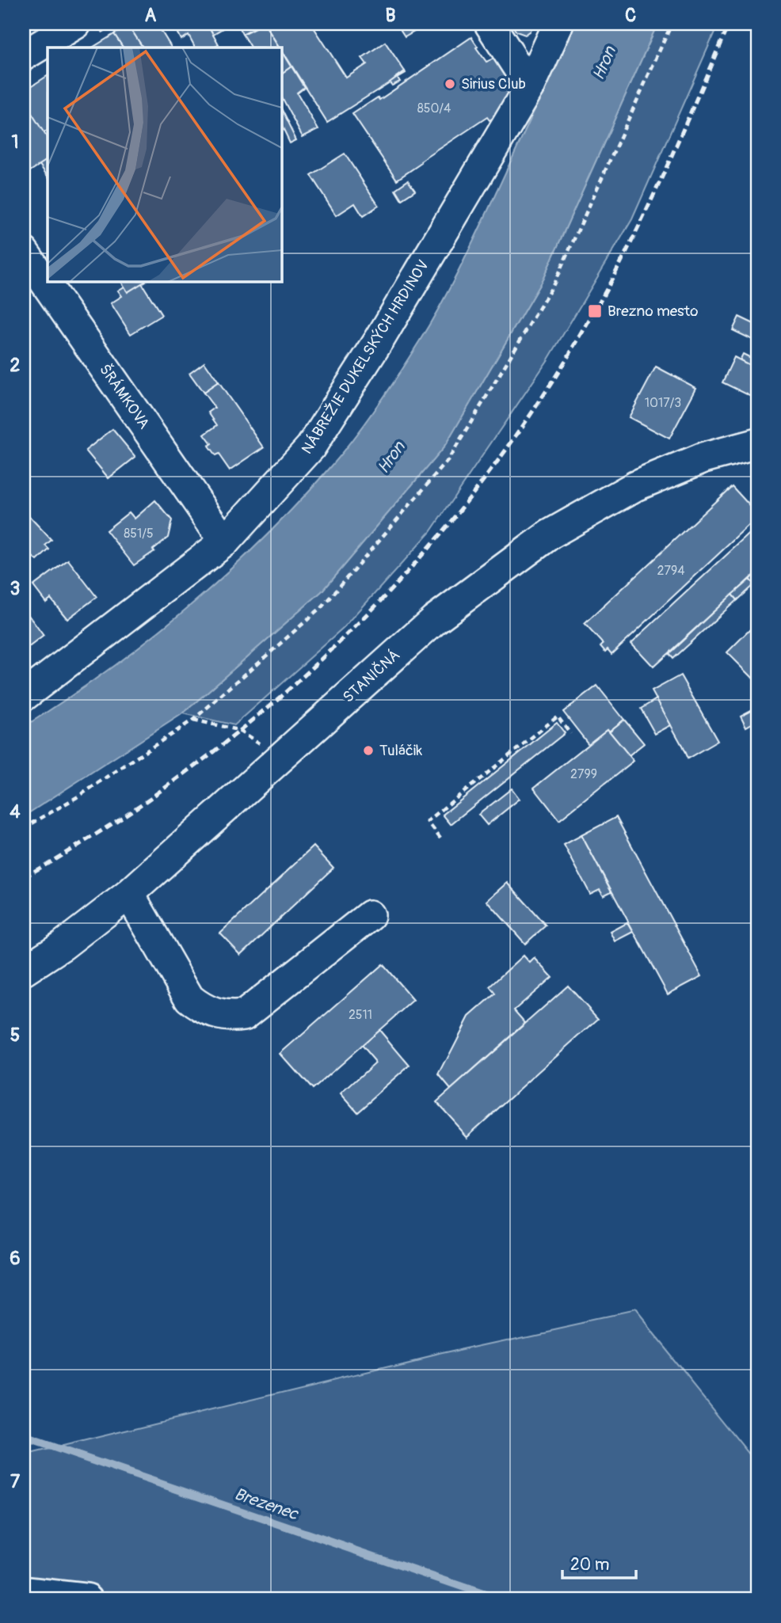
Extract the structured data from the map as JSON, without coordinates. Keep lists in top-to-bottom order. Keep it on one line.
{"streets":{"street":["NÁBREŽIE DUKELSKÝCH HRDINOV","ŠRÁMKOVA","STANIČNÁ"]},"crossings":[["NÁBREŽIE DUKELSKÝCH HRDINOV","ŠRÁMKOVA"]],"water":["Hron","Brezenec"],"places":{"other":["Sirius Club","Tuláčik"],"transit":["Brezno mesto"]},"house_numbers":["850/4","1017/3","851/5","2794","2799","2511"],"scale_bar":"20 m","grid":{"columns":["A","B","C"],"rows":["1","2","3","4","5","6","7"]}}
